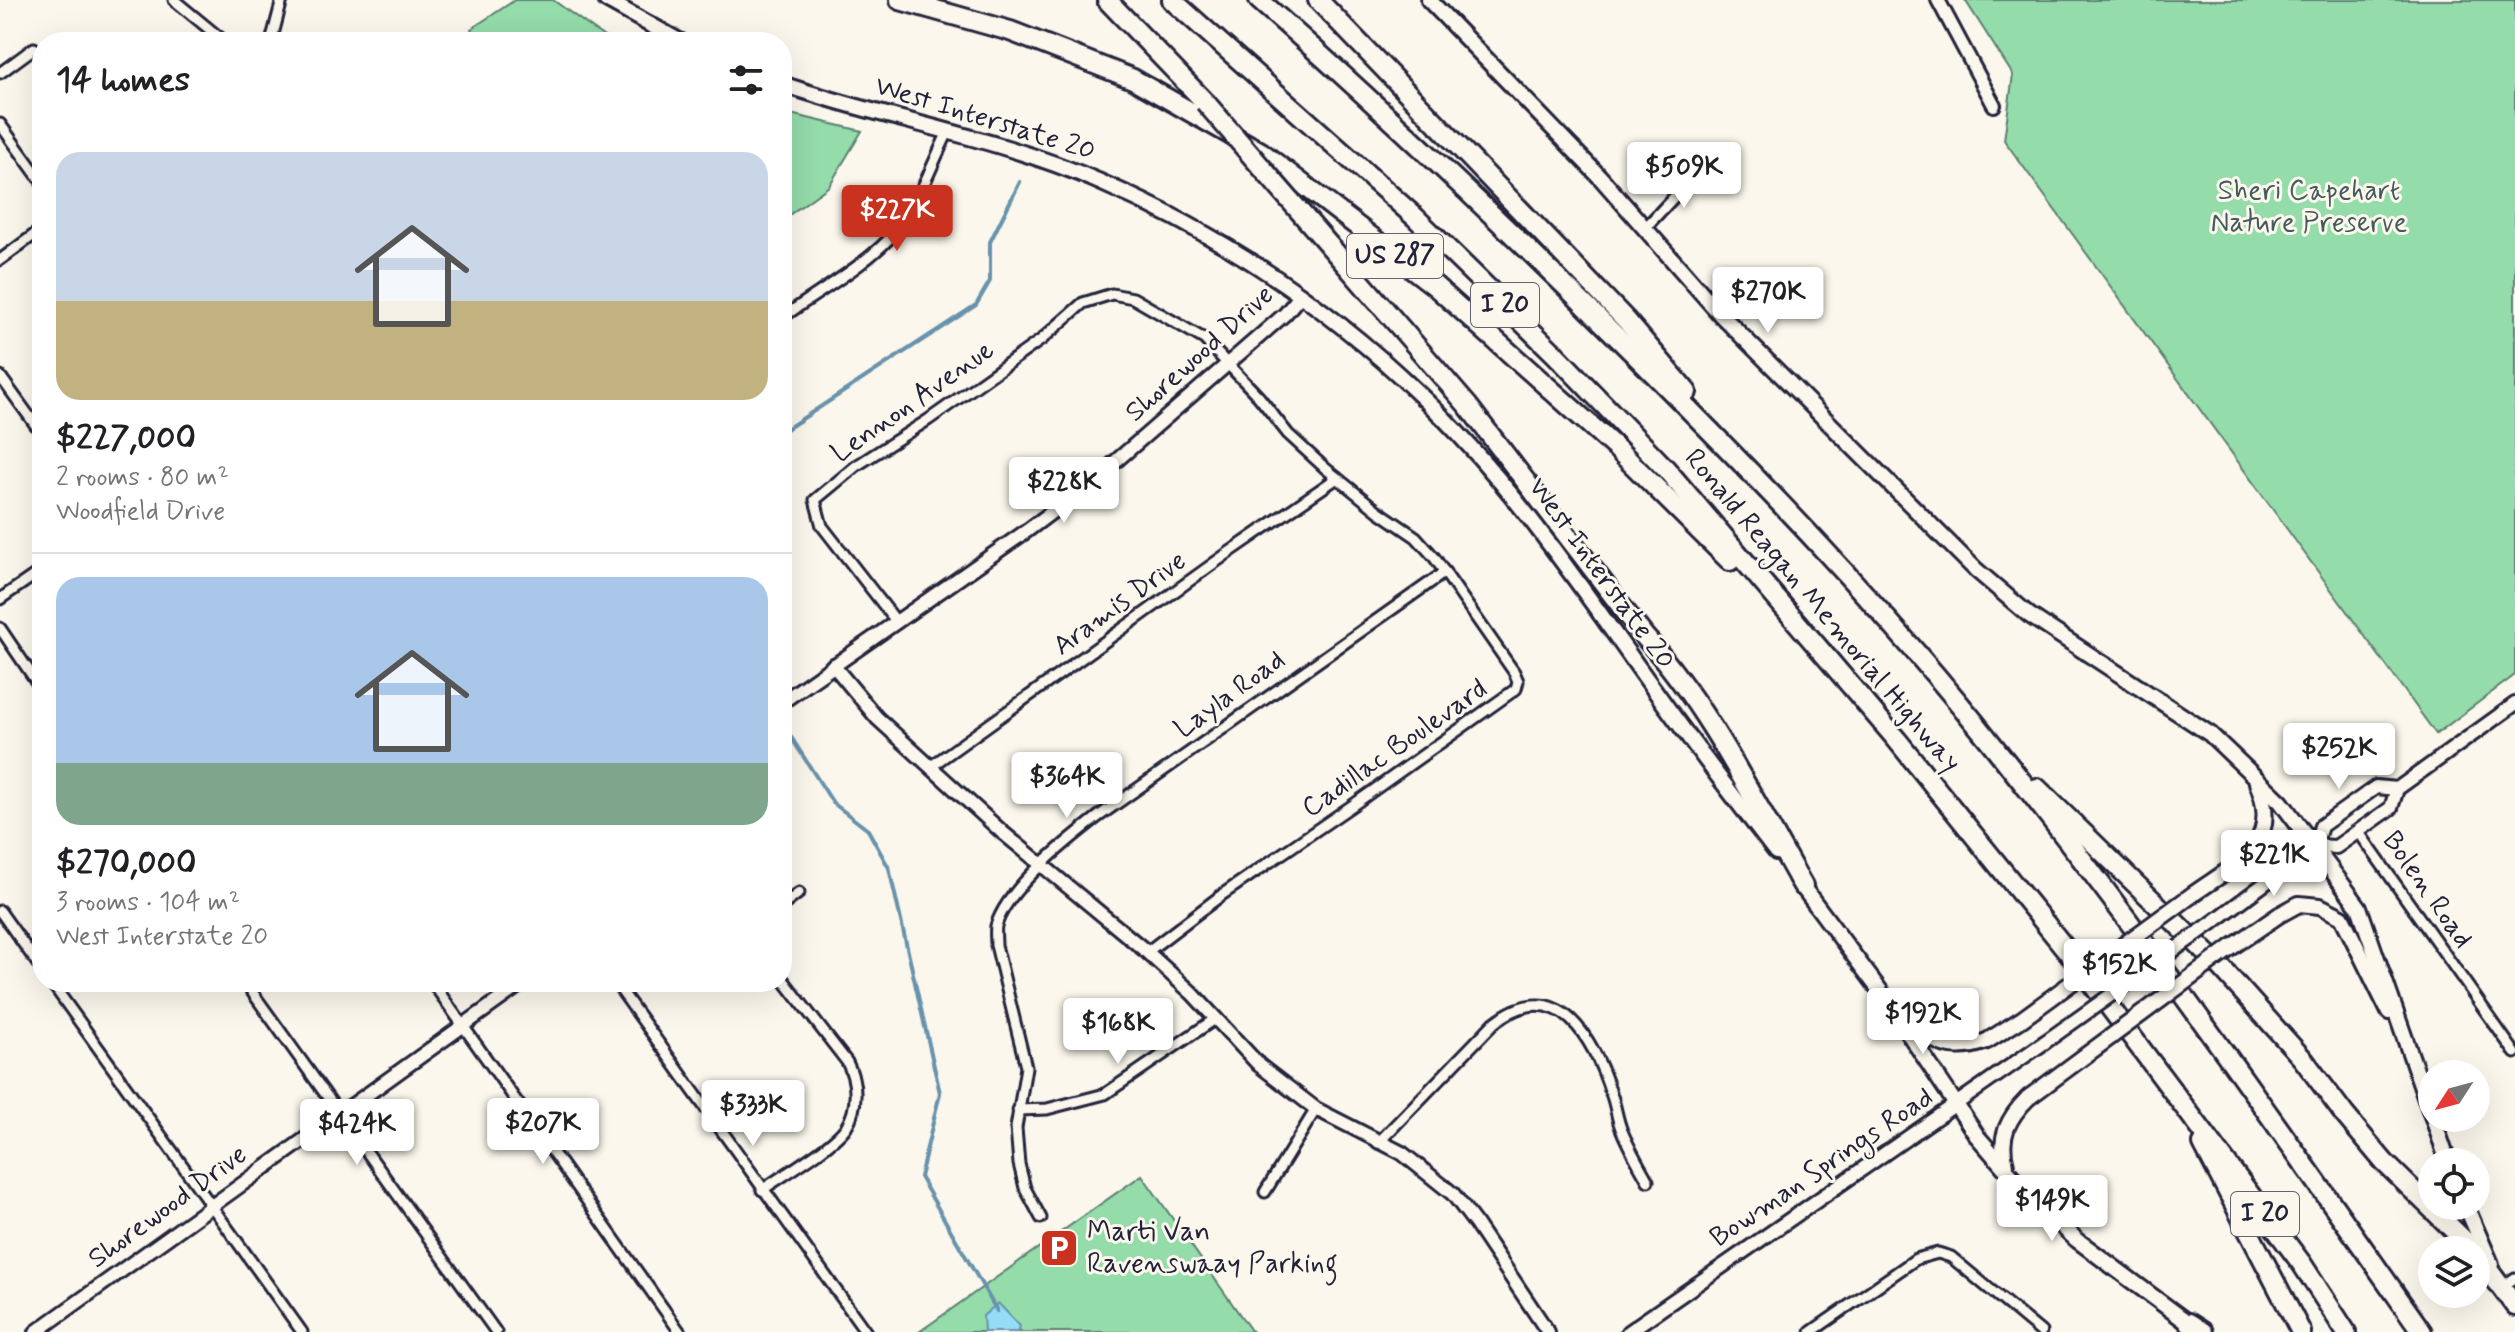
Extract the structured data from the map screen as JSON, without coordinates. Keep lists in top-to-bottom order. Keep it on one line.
{"streets":{"highway":["US 287","I 20","Ronald Reagan Memorial Highway"],"main road":["West Interstate 20"],"street":["Shorewood Drive","Lennon Avenue","Aramis Drive","Layla Road","Cadillac Boulevard","Bolen Road","Bowman Springs Road"]},"crossings":[["West Interstate 20","Shorewood Drive"],["West Interstate 20","Bowman Springs Road"],["US 287","Ronald Reagan Memorial Highway"],["Shorewood Drive","Lennon Avenue"],["Shorewood Drive","Cadillac Boulevard"],["Lennon Avenue","Cadillac Boulevard"],["Aramis Drive","Cadillac Boulevard"],["Layla Road","Cadillac Boulevard"]],"parks":["Sheri Capehart Nature Preserve"],"places":{"parking":["Marti Van Ravenswaay Parking"]},"north":"bottom left","page":{"heading":"14 homes","list":[{"name":"$227,000","note":"2 rooms · 80 m² · Woodfield Drive"},{"name":"$270,000","note":"3 rooms · 104 m² · West Interstate 20"}],"price":["$509K","$227K","$270K","$228K","$252K","$364K","$221K","$152K","$192K","$168K","$333K","$207K","$424K","$149K"]}}
